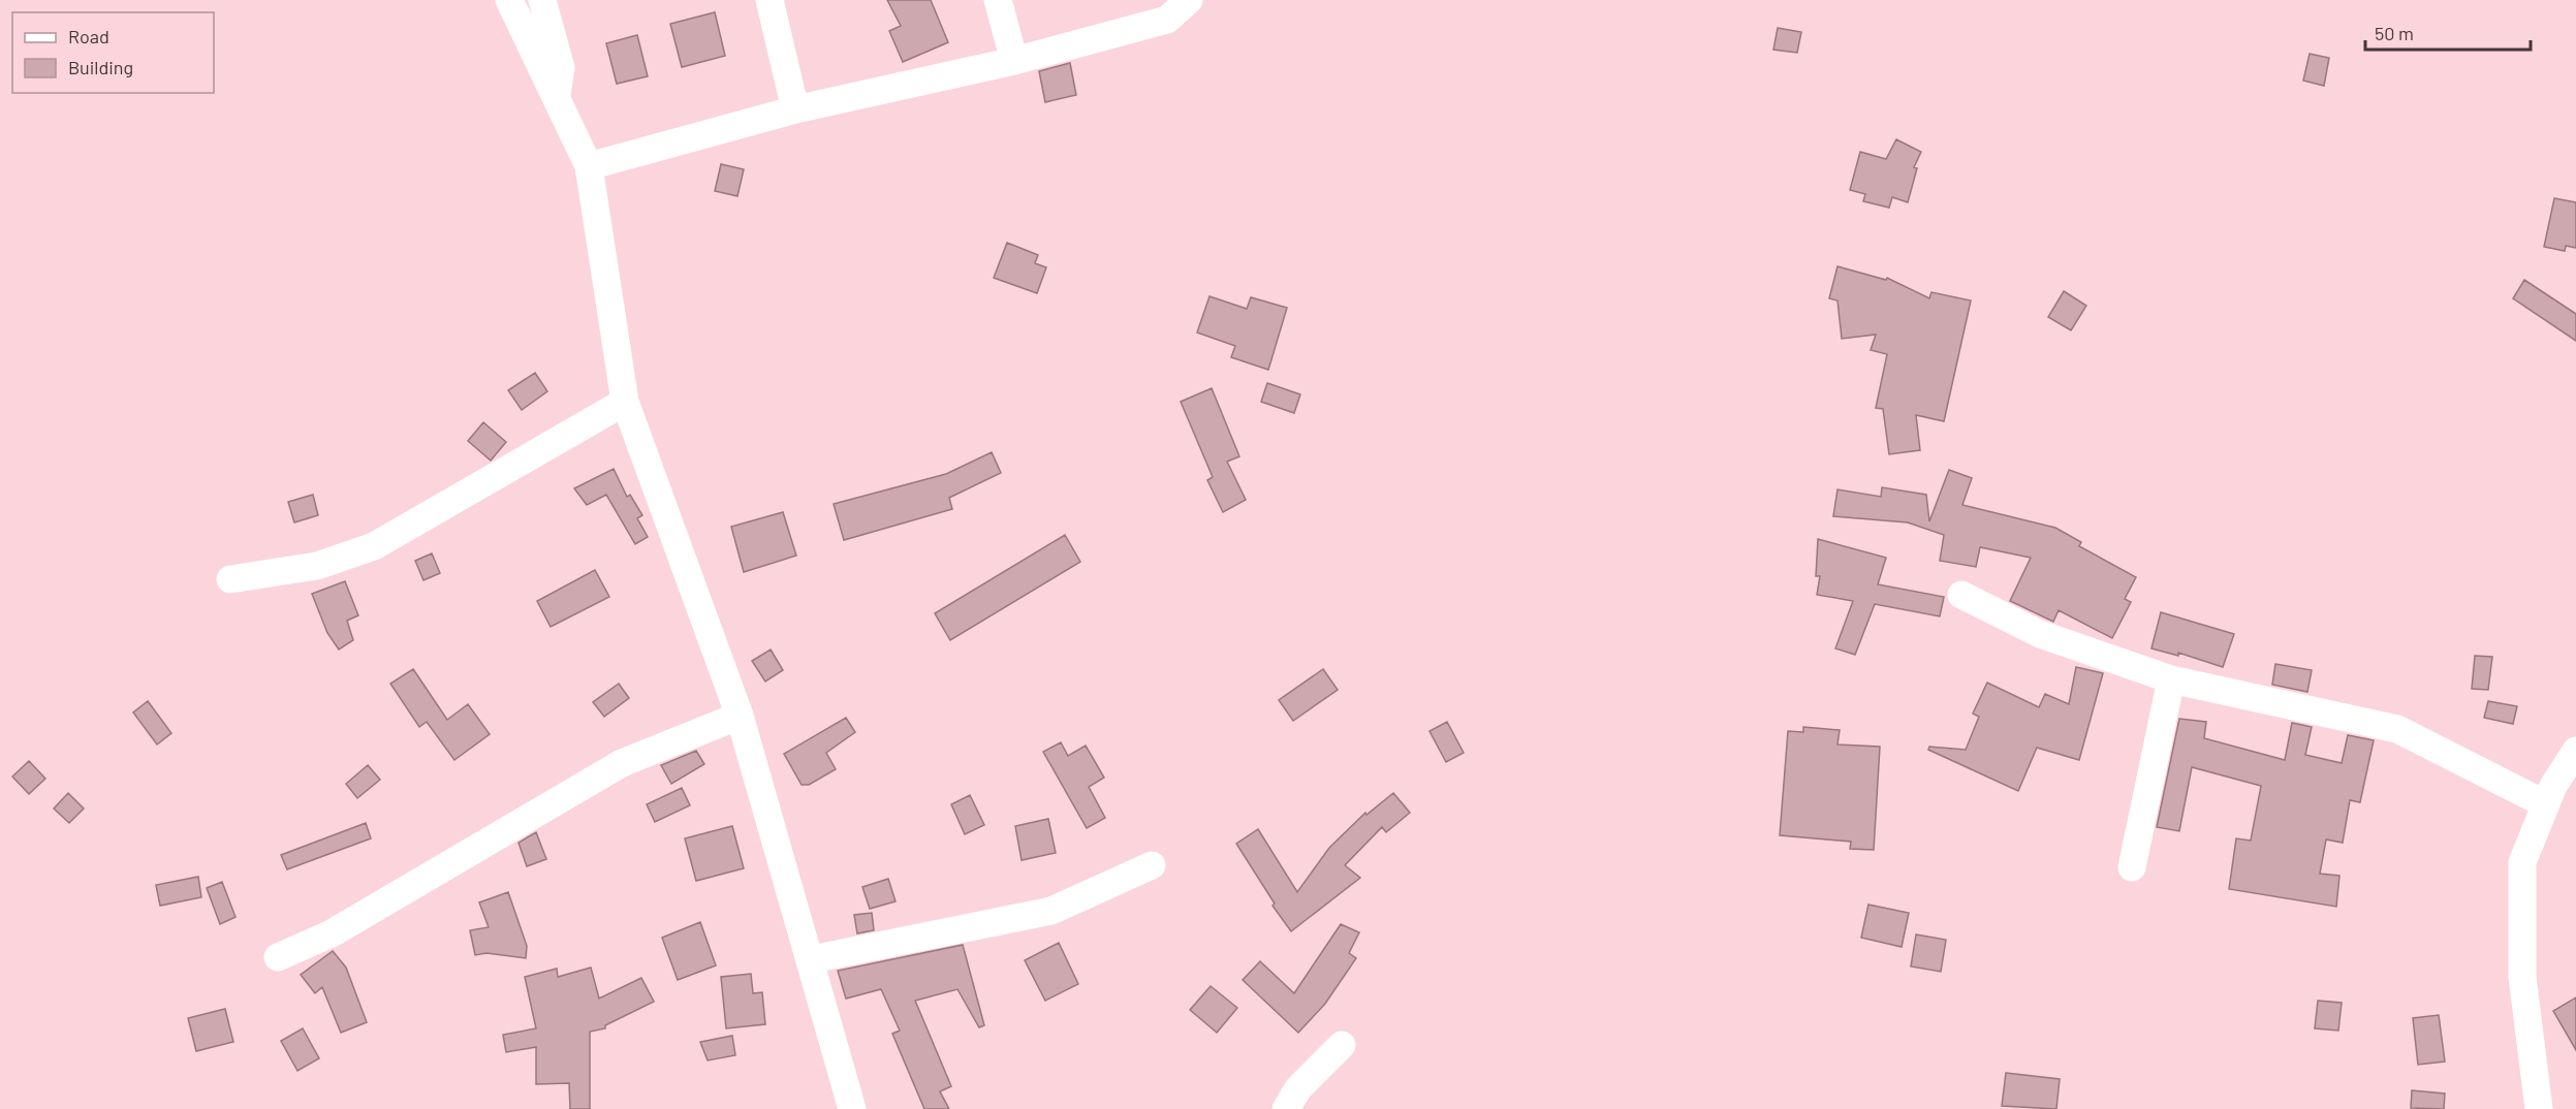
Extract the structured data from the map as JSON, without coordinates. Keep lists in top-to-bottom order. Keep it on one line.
{"legend":["Road","Building"],"scale_bar":"50 m"}
